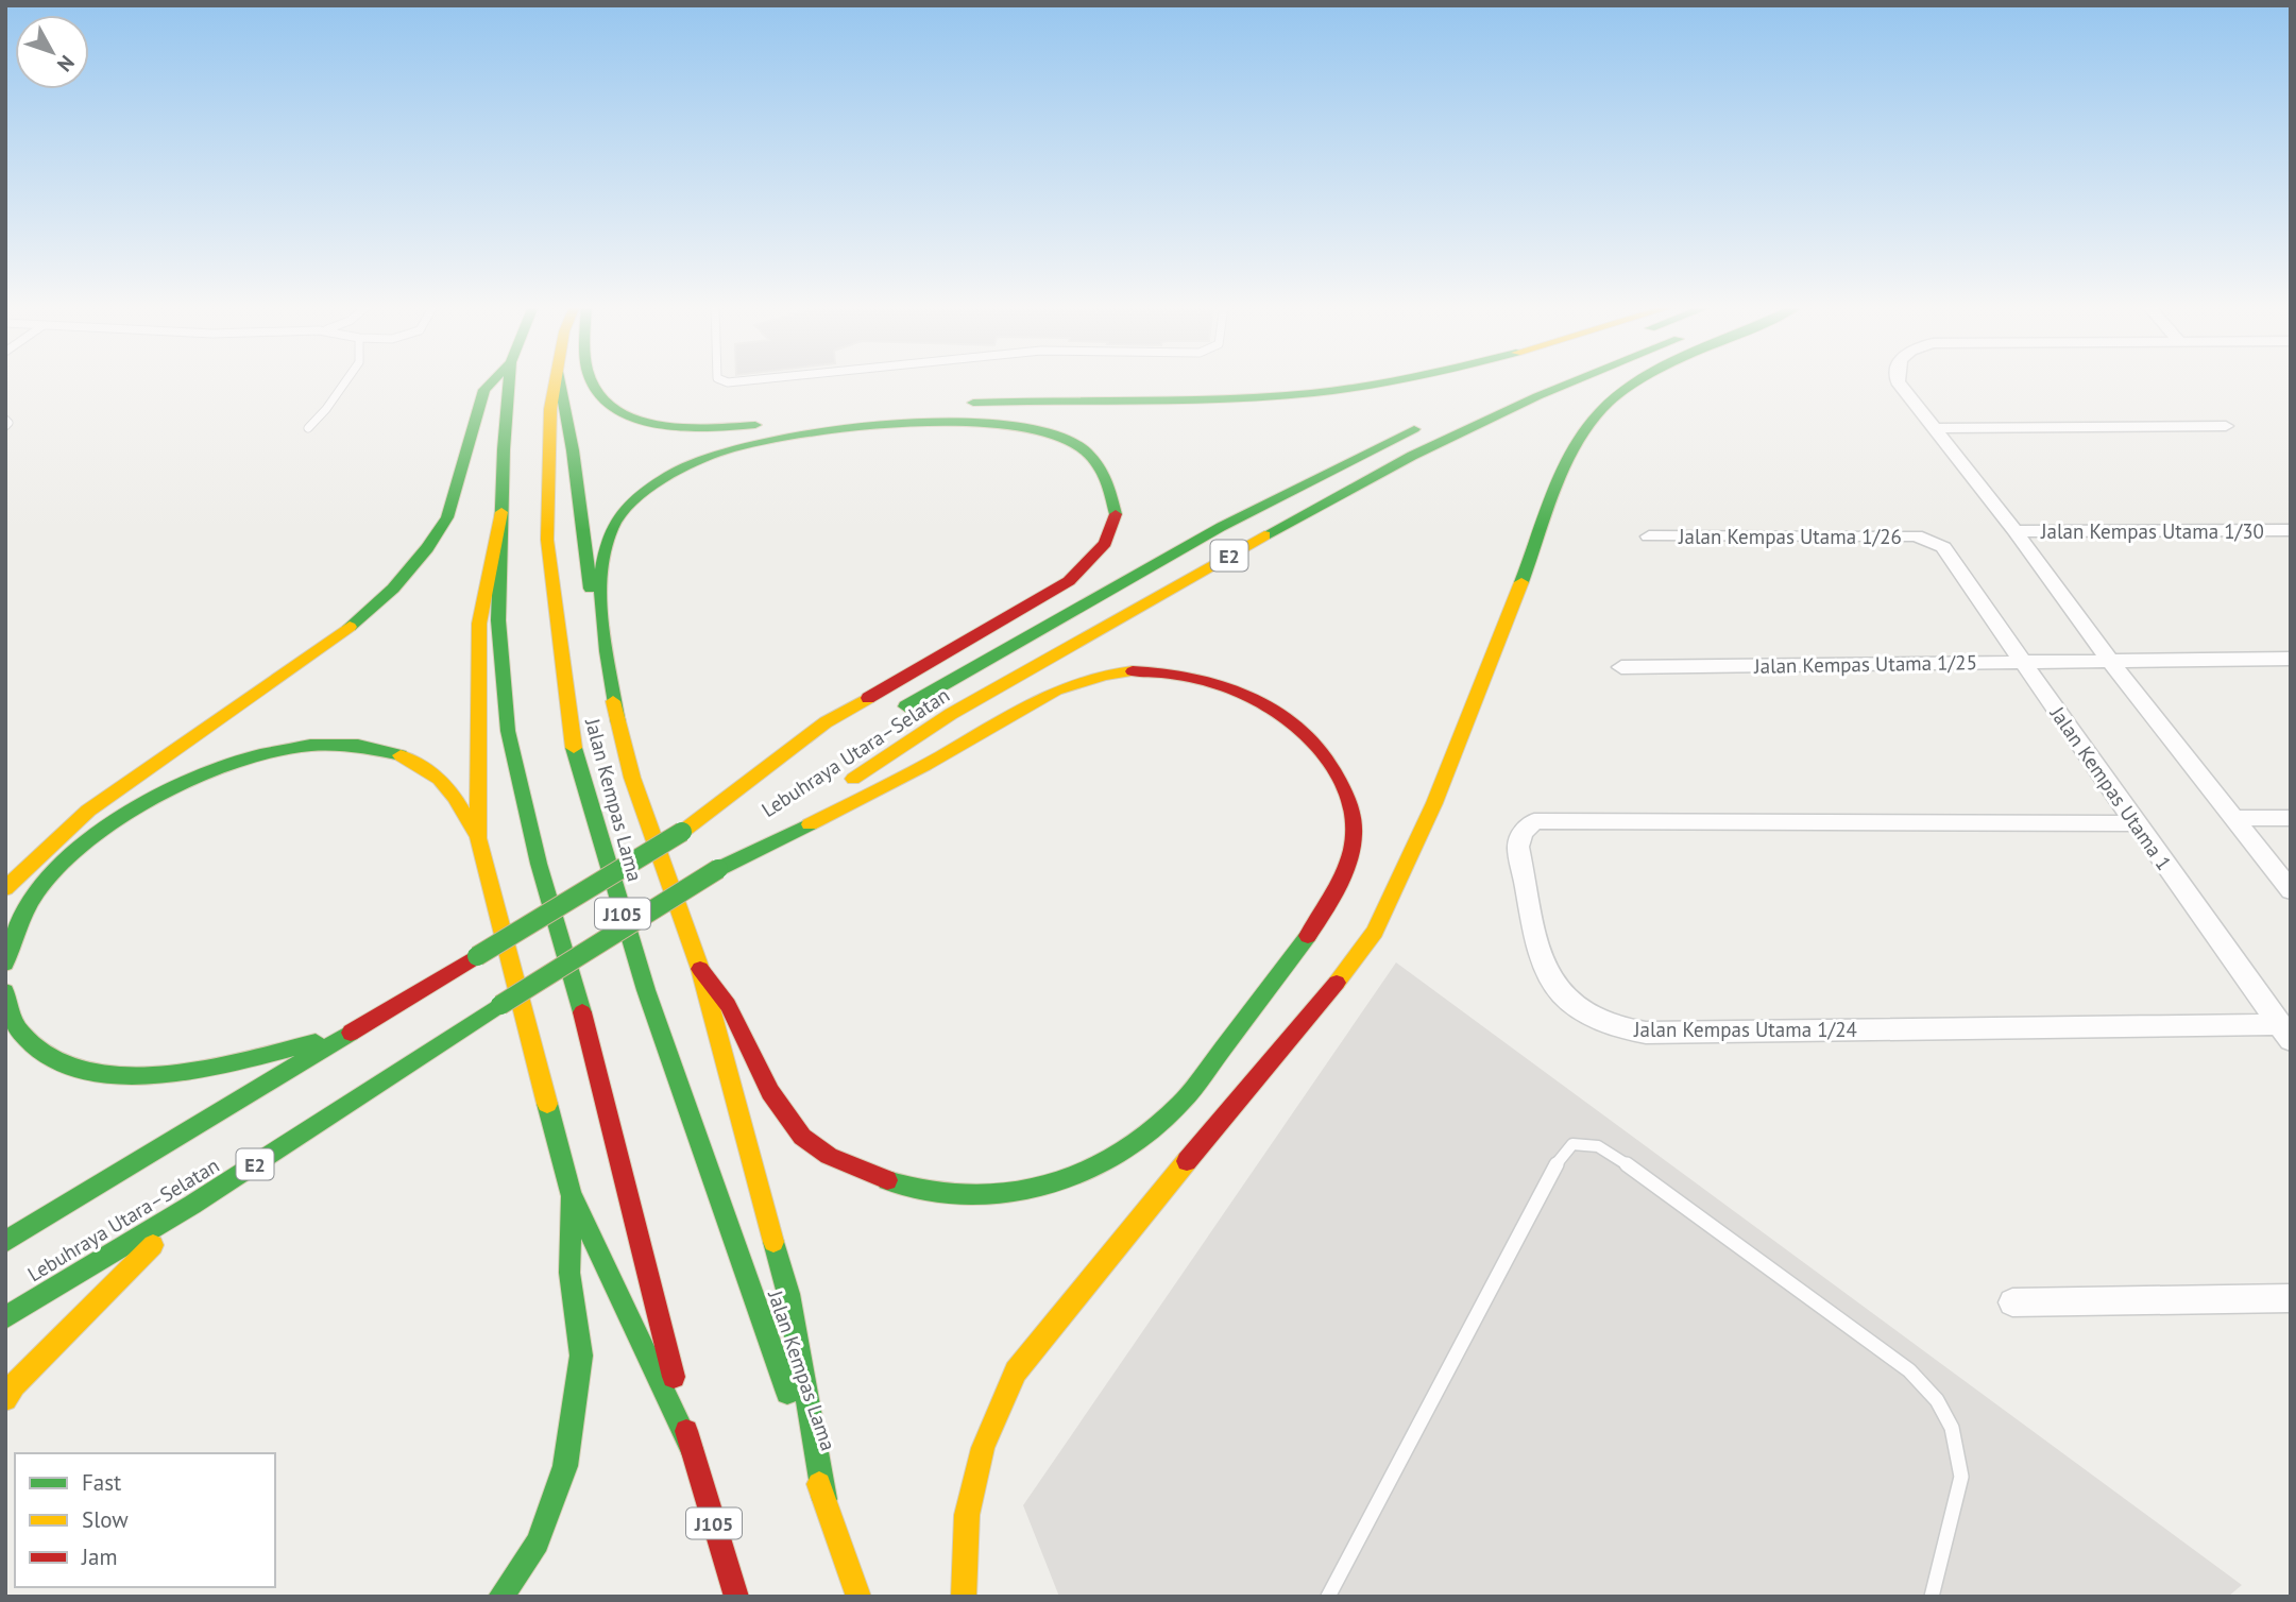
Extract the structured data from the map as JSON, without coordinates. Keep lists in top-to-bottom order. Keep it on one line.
{"streets":{"main road":["E2","Lebuhraya Utara–Selatan","Jalan Kempas Lama","J105"],"street":["Jalan Kempas Utama 1/30","Jalan Kempas Utama 1/26","Jalan Kempas Utama 1/25","Jalan Kempas Utama 1","Jalan Kempas Utama 1/24"]},"crossings":[["Jalan Kempas Utama 1/26","Jalan Kempas Utama 1"],["Jalan Kempas Utama 1/25","Jalan Kempas Utama 1"],["Jalan Kempas Utama 1","Jalan Kempas Utama 1/24"],["Jalan Kempas Lama","J105"]],"legend":["Fast","Slow","Jam"],"north":"bottom right"}
